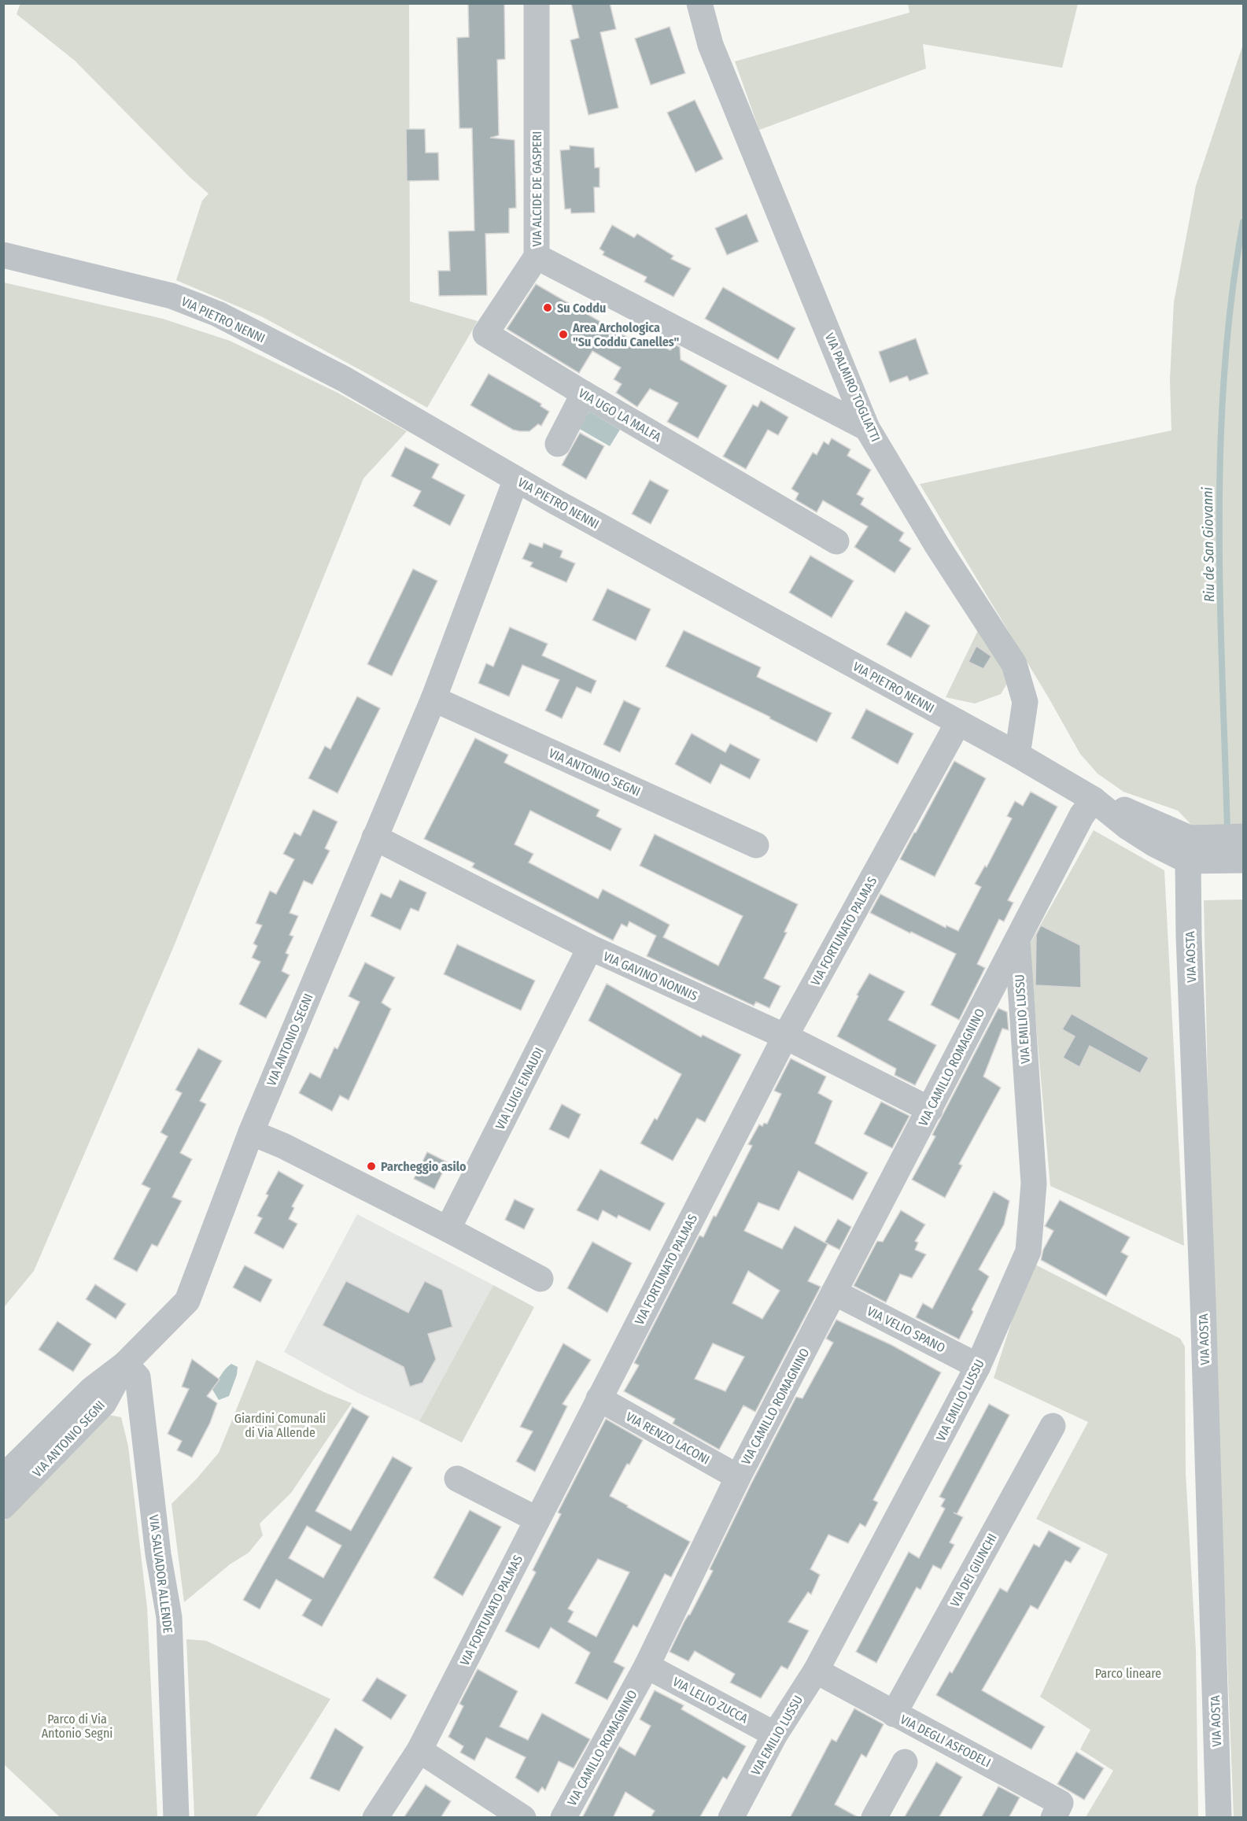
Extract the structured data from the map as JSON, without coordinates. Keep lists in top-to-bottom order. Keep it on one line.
{"streets":{"street":["VIA ALCIDE DE GASPERI","VIA PIETRO NENNI","VIA PALMIRO TOGLIATTI","VIA UGO LA MALFA","VIA ANTONIO SEGNI","VIA FORTUNATO PALMAS","VIA AOSTA","VIA GAVINO NONNIS","VIA EMILIO LUSSU","VIA CAMILLO ROMAGNINO","VIA LUIGI EINAUDI","VIA VELIO SPANO","VIA RENZO LACONI","VIA DEI GIUNCHI","VIA SALVADOR ALLENDE","VIA LELIO ZUCCA","VIA DEGLI ASFODELI"]},"crossings":[["VIA ALCIDE DE GASPERI","VIA PALMIRO TOGLIATTI"],["VIA ALCIDE DE GASPERI","VIA UGO LA MALFA"],["VIA PIETRO NENNI","VIA PALMIRO TOGLIATTI"],["VIA PIETRO NENNI","VIA ANTONIO SEGNI"],["VIA PIETRO NENNI","VIA FORTUNATO PALMAS"],["VIA PIETRO NENNI","VIA AOSTA"],["VIA PIETRO NENNI","VIA CAMILLO ROMAGNINO"],["VIA ANTONIO SEGNI","VIA GAVINO NONNIS"],["VIA ANTONIO SEGNI","VIA SALVADOR ALLENDE"],["VIA FORTUNATO PALMAS","VIA GAVINO NONNIS"],["VIA FORTUNATO PALMAS","VIA RENZO LACONI"],["VIA GAVINO NONNIS","VIA CAMILLO ROMAGNINO"],["VIA GAVINO NONNIS","VIA LUIGI EINAUDI"],["VIA EMILIO LUSSU","VIA CAMILLO ROMAGNINO"],["VIA EMILIO LUSSU","VIA VELIO SPANO"],["VIA EMILIO LUSSU","VIA LELIO ZUCCA"],["VIA EMILIO LUSSU","VIA DEGLI ASFODELI"],["VIA CAMILLO ROMAGNINO","VIA VELIO SPANO"],["VIA CAMILLO ROMAGNINO","VIA RENZO LACONI"],["VIA CAMILLO ROMAGNINO","VIA LELIO ZUCCA"],["VIA DEI GIUNCHI","VIA DEGLI ASFODELI"]],"water":["Riu de San Giovanni"],"parks":["Giardini Comunali di Via Allende","Parco lineare","Parco di Via Antonio Segni"],"places":["Su Coddu","Area Archologica \"Su Coddu Canelles\"","Parcheggio asilo"]}
